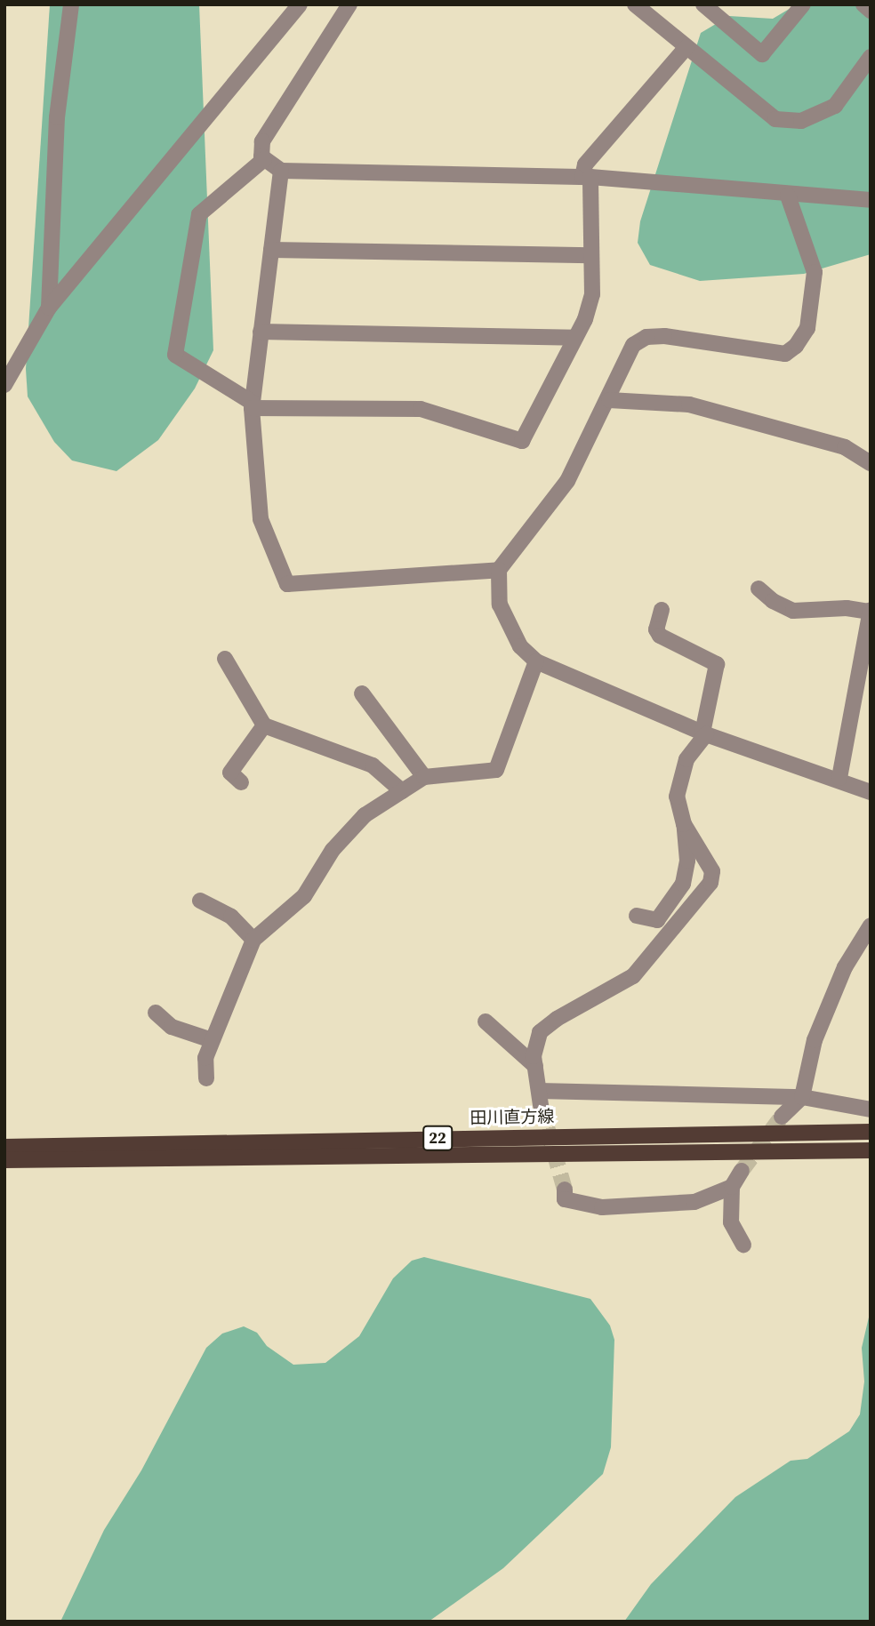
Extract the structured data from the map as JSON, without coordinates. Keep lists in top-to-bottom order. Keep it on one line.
{"streets":{"main road":["田川直方線","22"]}}
